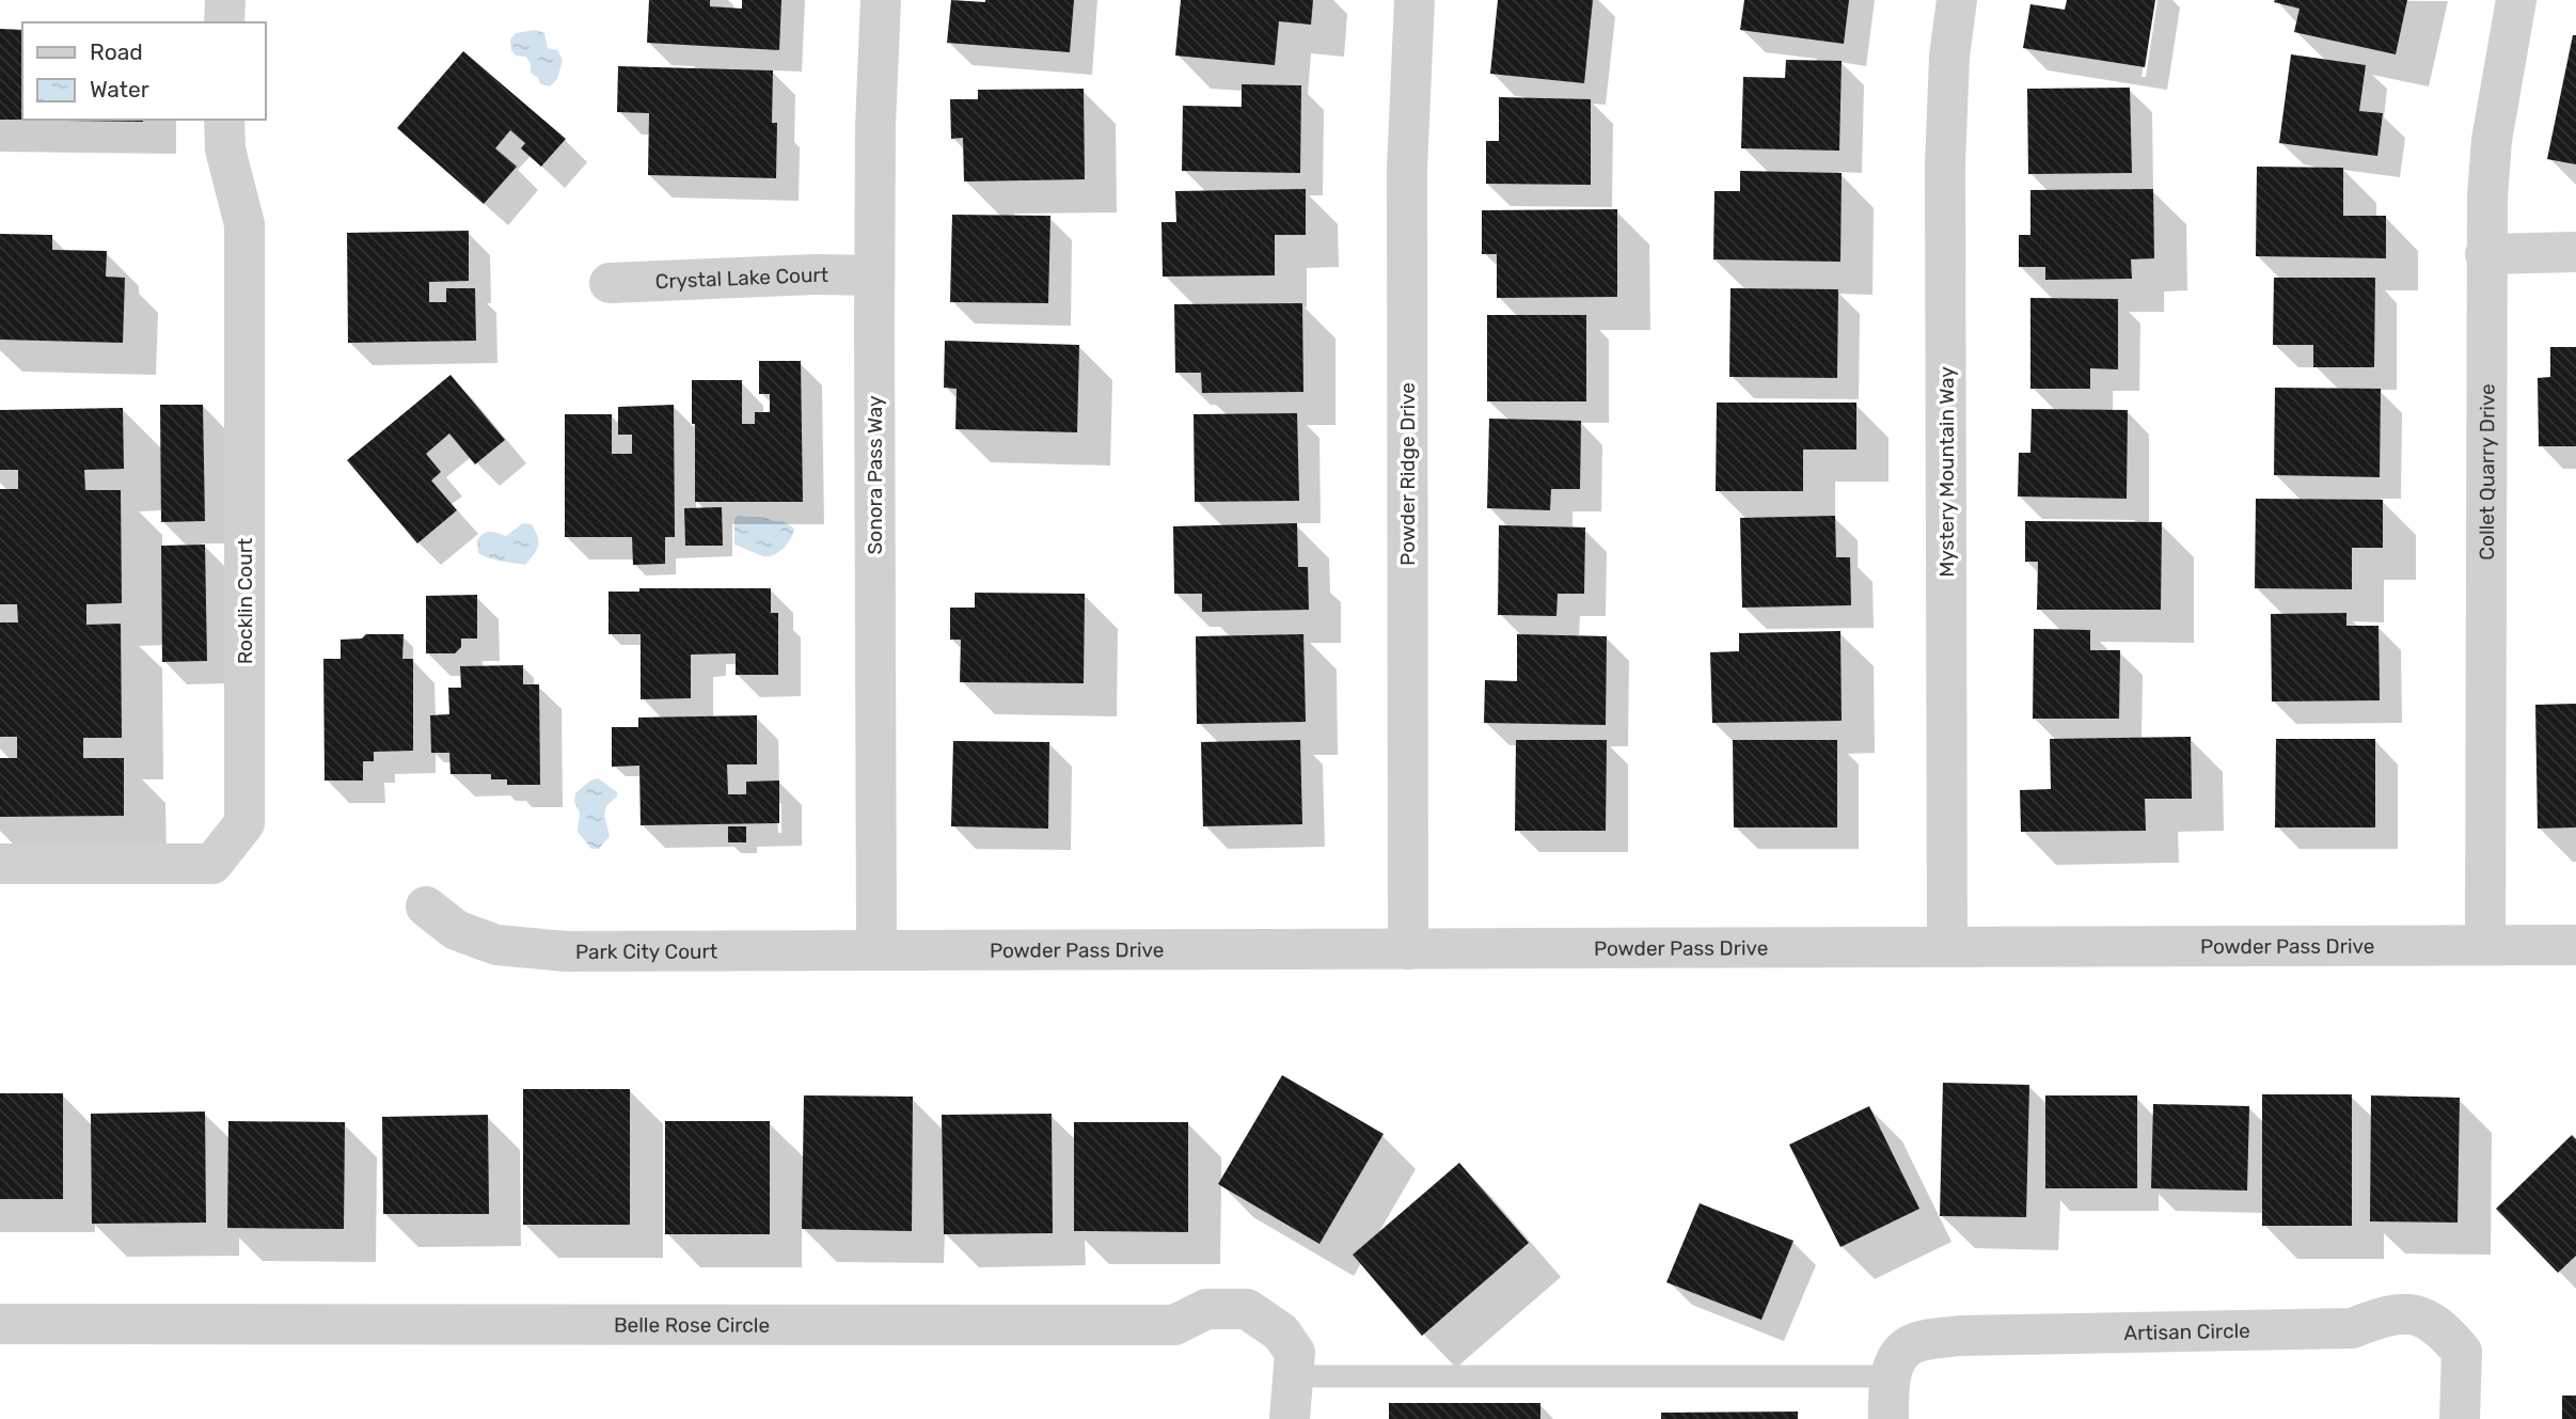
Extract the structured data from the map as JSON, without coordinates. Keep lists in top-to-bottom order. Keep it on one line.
{"streets":{"street":["Crystal Lake Court","Collet Quarry Drive","Mystery Mountain Way","Powder Ridge Drive","Sonora Pass Way","Rocklin Court","Powder Pass Drive","Park City Court","Belle Rose Circle","Artisan Circle"]},"crossings":[["Crystal Lake Court","Sonora Pass Way"],["Collet Quarry Drive","Powder Pass Drive"],["Mystery Mountain Way","Powder Pass Drive"],["Powder Ridge Drive","Powder Pass Drive"],["Sonora Pass Way","Powder Pass Drive"],["Sonora Pass Way","Park City Court"],["Powder Pass Drive","Park City Court"]],"legend":["Road","Water"]}
